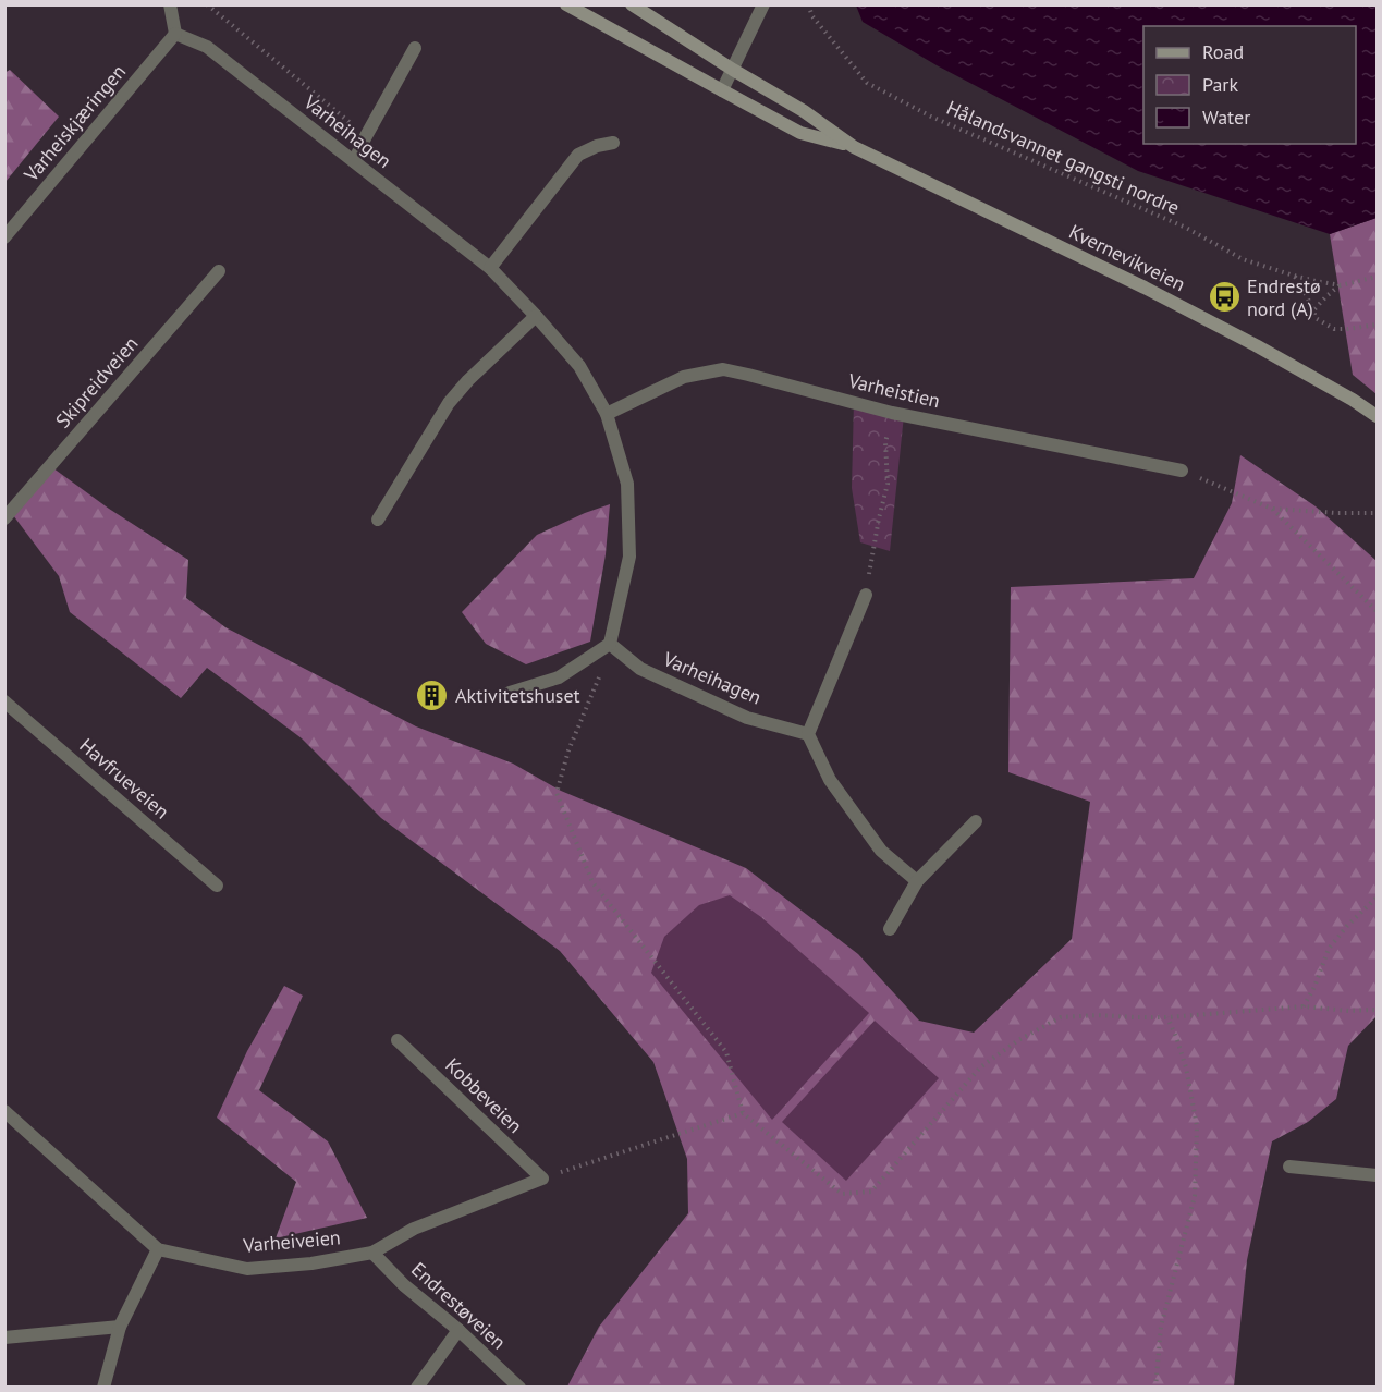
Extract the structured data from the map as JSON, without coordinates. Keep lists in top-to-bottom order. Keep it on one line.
{"streets":{"main road":["Kvernevikveien"],"street":["Varheiskjæringen","Varheihagen","Skipreidveien","Varheistien","Havfrueveien","Kobbeveien","Varheiveien","Endrestøveien"],"path":["Hålandsvannet gangsti nordre"]},"crossings":[["Varheiskjæringen","Varheihagen"],["Varheihagen","Varheistien"],["Kobbeveien","Varheiveien"],["Varheiveien","Endrestøveien"]],"places":{"bus stop":["Endrestø nord (A)"],"building":["Aktivitetshuset"]},"legend":["Road","Park","Water"]}
